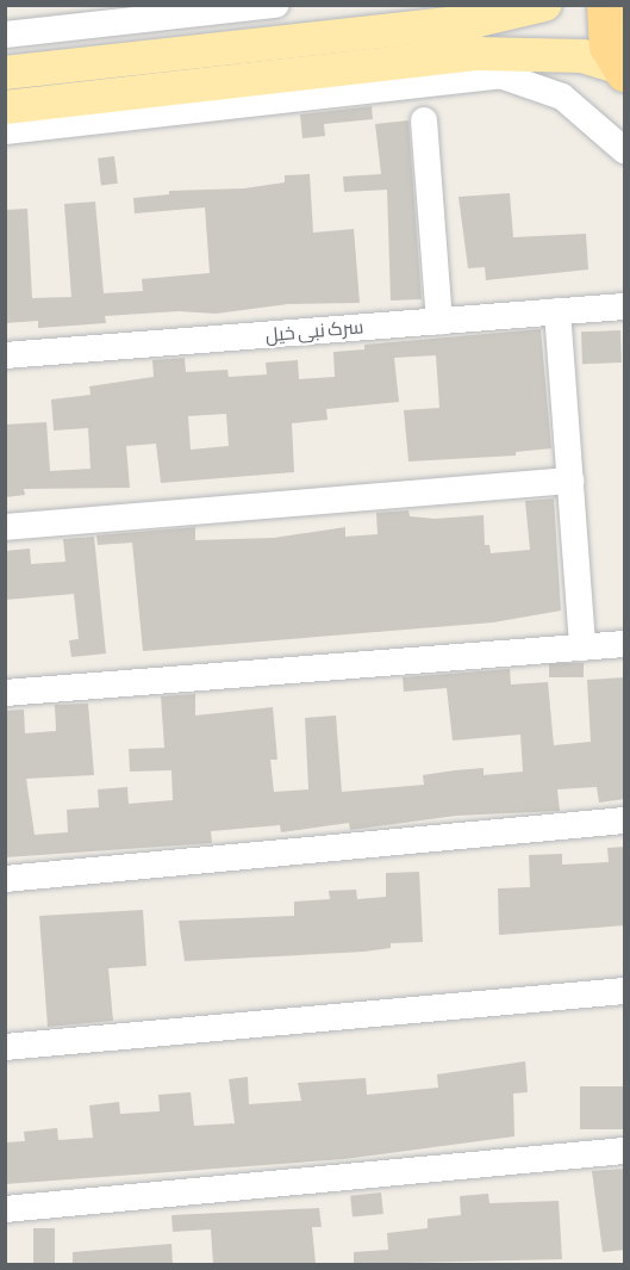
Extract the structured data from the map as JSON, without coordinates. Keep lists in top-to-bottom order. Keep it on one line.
{"streets":{"street":["سرک نبی خیل"]}}
